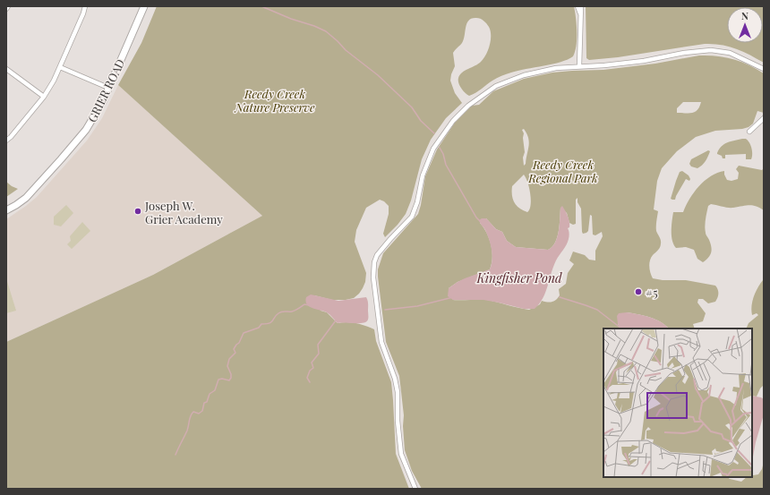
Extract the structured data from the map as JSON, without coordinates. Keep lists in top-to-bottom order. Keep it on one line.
{"streets":{"street":["GRIER ROAD"]},"water":["Kingfisher Pond"],"parks":["Reedy Creek Nature Preserve","Reedy Creek Regional Park"],"places":["Joseph W. Grier Academy","#5"],"north":"top"}
